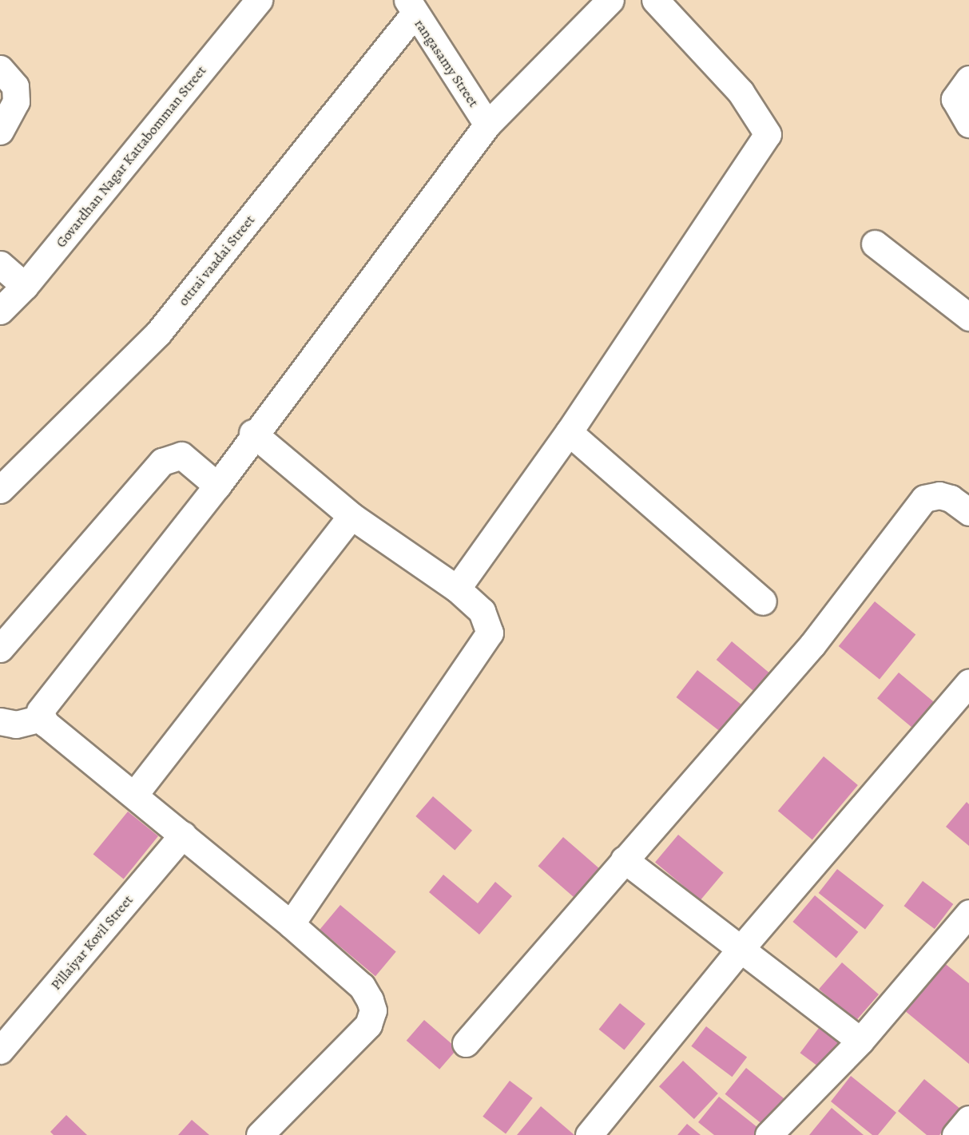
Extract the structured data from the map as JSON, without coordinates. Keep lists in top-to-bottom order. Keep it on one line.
{"streets":{"street":["rangasamy Street","Govardhan Nagar Kattabomman Street","ottrai vaadai Street","Pillaiyar Kovil Street"]},"crossings":[["rangasamy Street","ottrai vaadai Street"]]}
